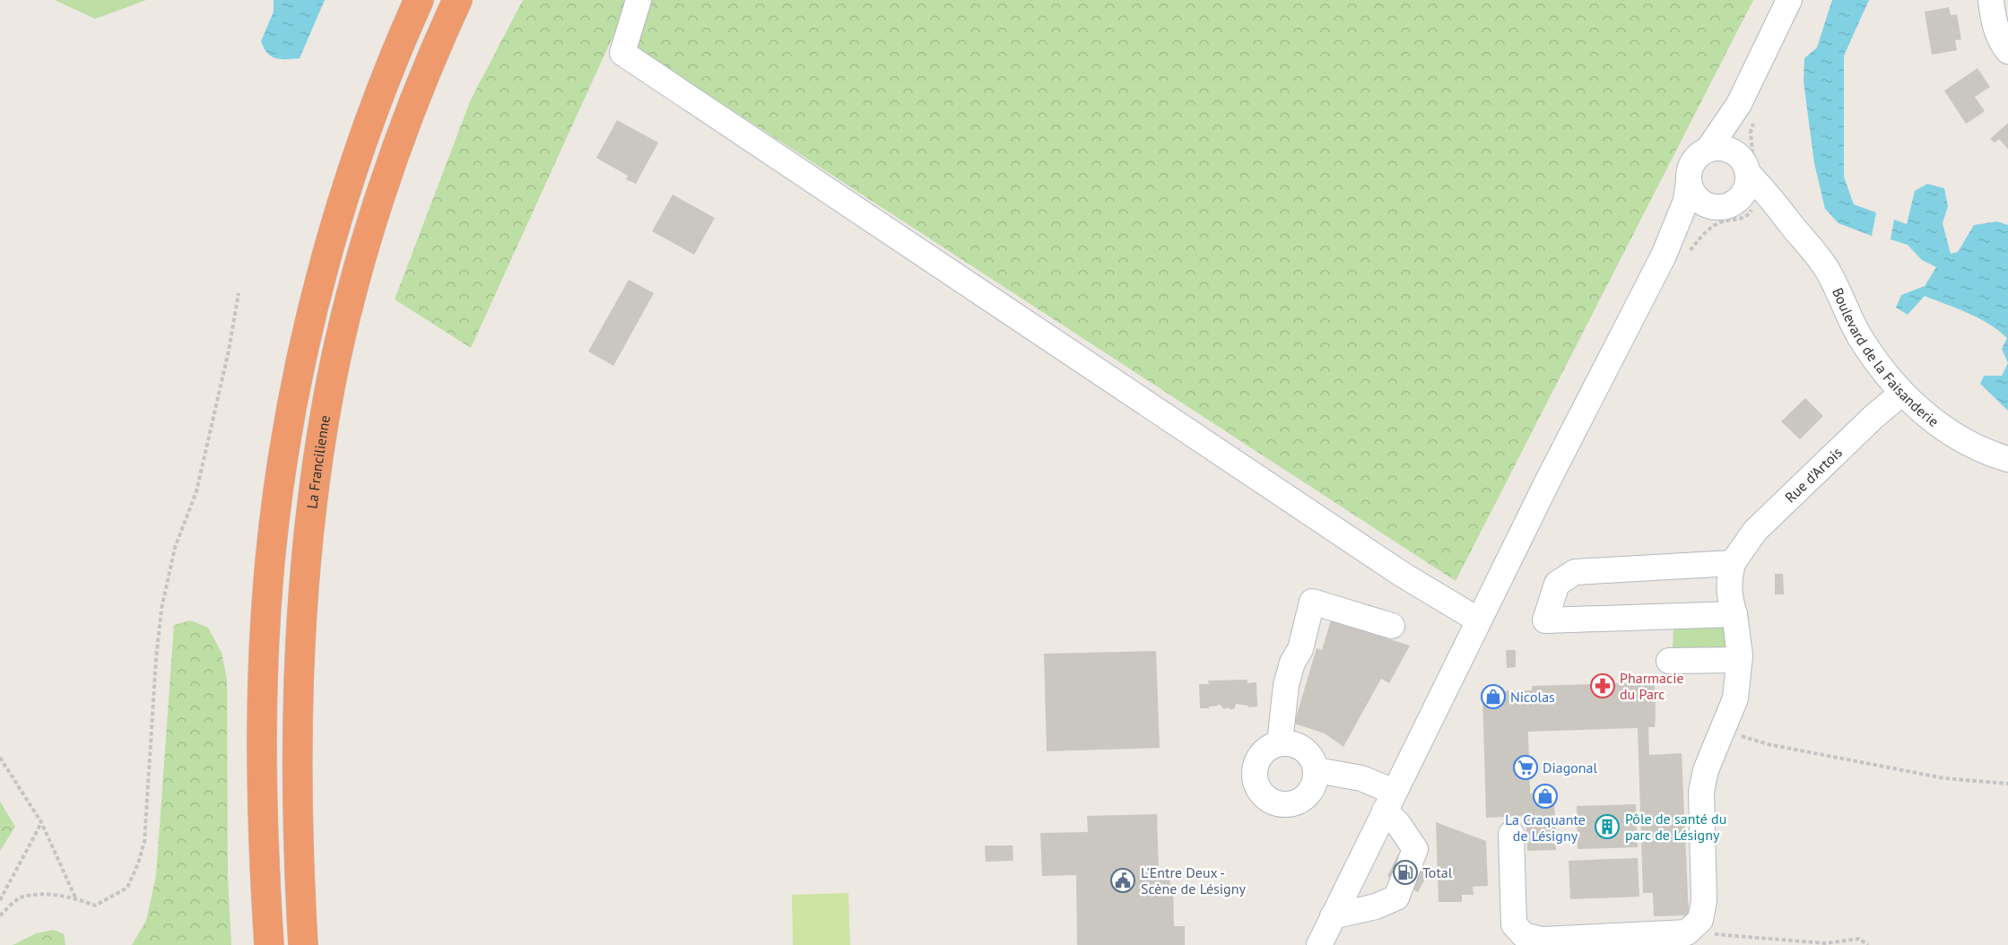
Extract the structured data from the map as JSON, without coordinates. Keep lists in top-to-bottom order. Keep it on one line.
{"streets":{"highway":["La Francilienne"],"street":["Boulevard de la Faisanderie","Rue d'Artois"]},"crossings":[["Boulevard de la Faisanderie","Rue d'Artois"]],"places":{"pharmacy":["Pharmacie du Parc"],"shop":["Nicolas","La Craquante de Lésigny"],"supermarket":["Diagonal"],"building":["Pôle de santé du parc de Lésigny"],"fuel station":["Total"],"public building":["L'Entre Deux - Scène de Lésigny"]}}
